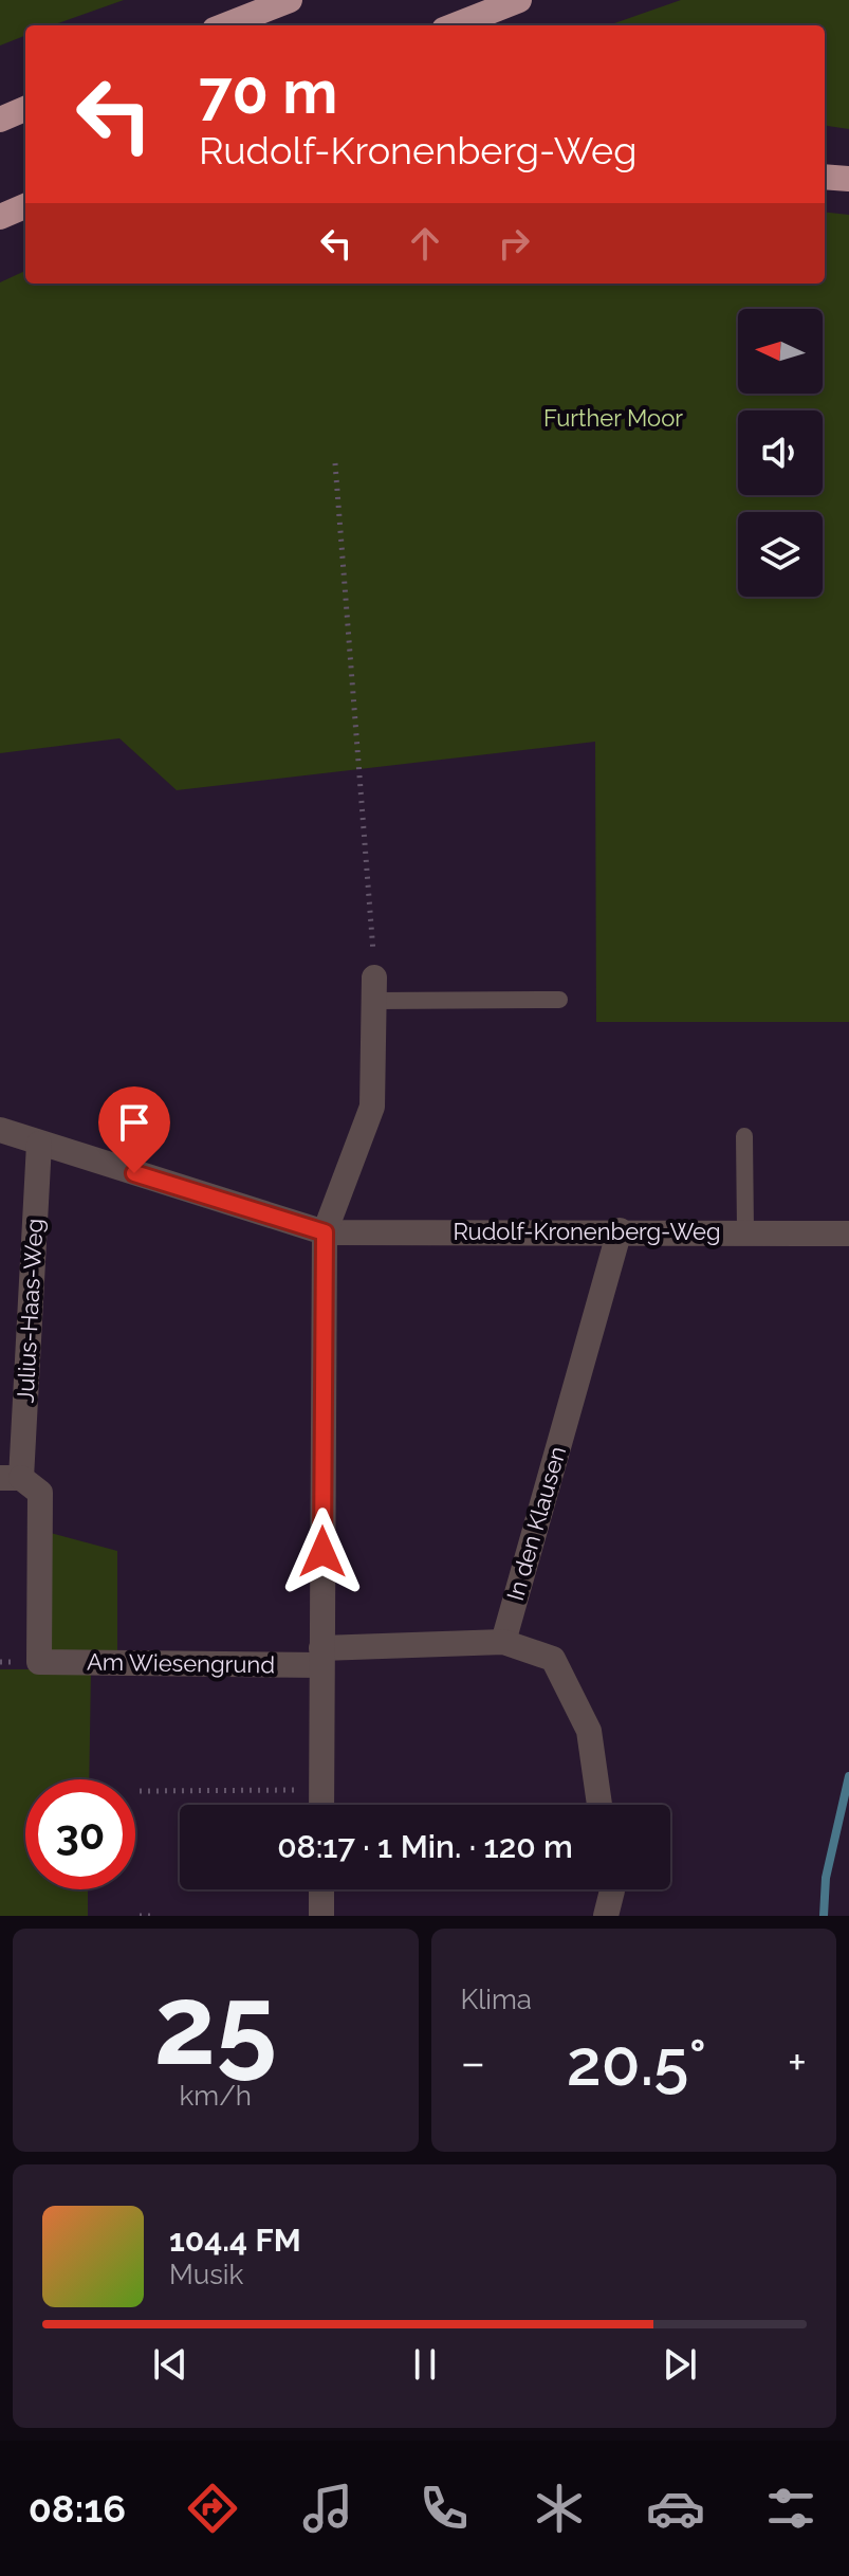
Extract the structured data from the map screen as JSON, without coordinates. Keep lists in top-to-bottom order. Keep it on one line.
{"streets":{"street":["Rudolf-Kronenberg-Weg","Julius-Haas-Weg","In den Klausen","Am Wiesengrund"]},"crossings":[["Rudolf-Kronenberg-Weg","Julius-Haas-Weg"],["Rudolf-Kronenberg-Weg","In den Klausen"],["Julius-Haas-Weg","Am Wiesengrund"]],"parks":["Further Moor"],"north":"left","page":{"turn":["70 m","Rudolf-Kronenberg-Weg"],"limit":"30","trip":"08:17 · 1 Min. · 120 m","tile":[["25","km/h"],"Klima"],"heat":["−","20.5°","+"],"song":["104.4 FM","Musik"],"tabs":"08:16"}}
